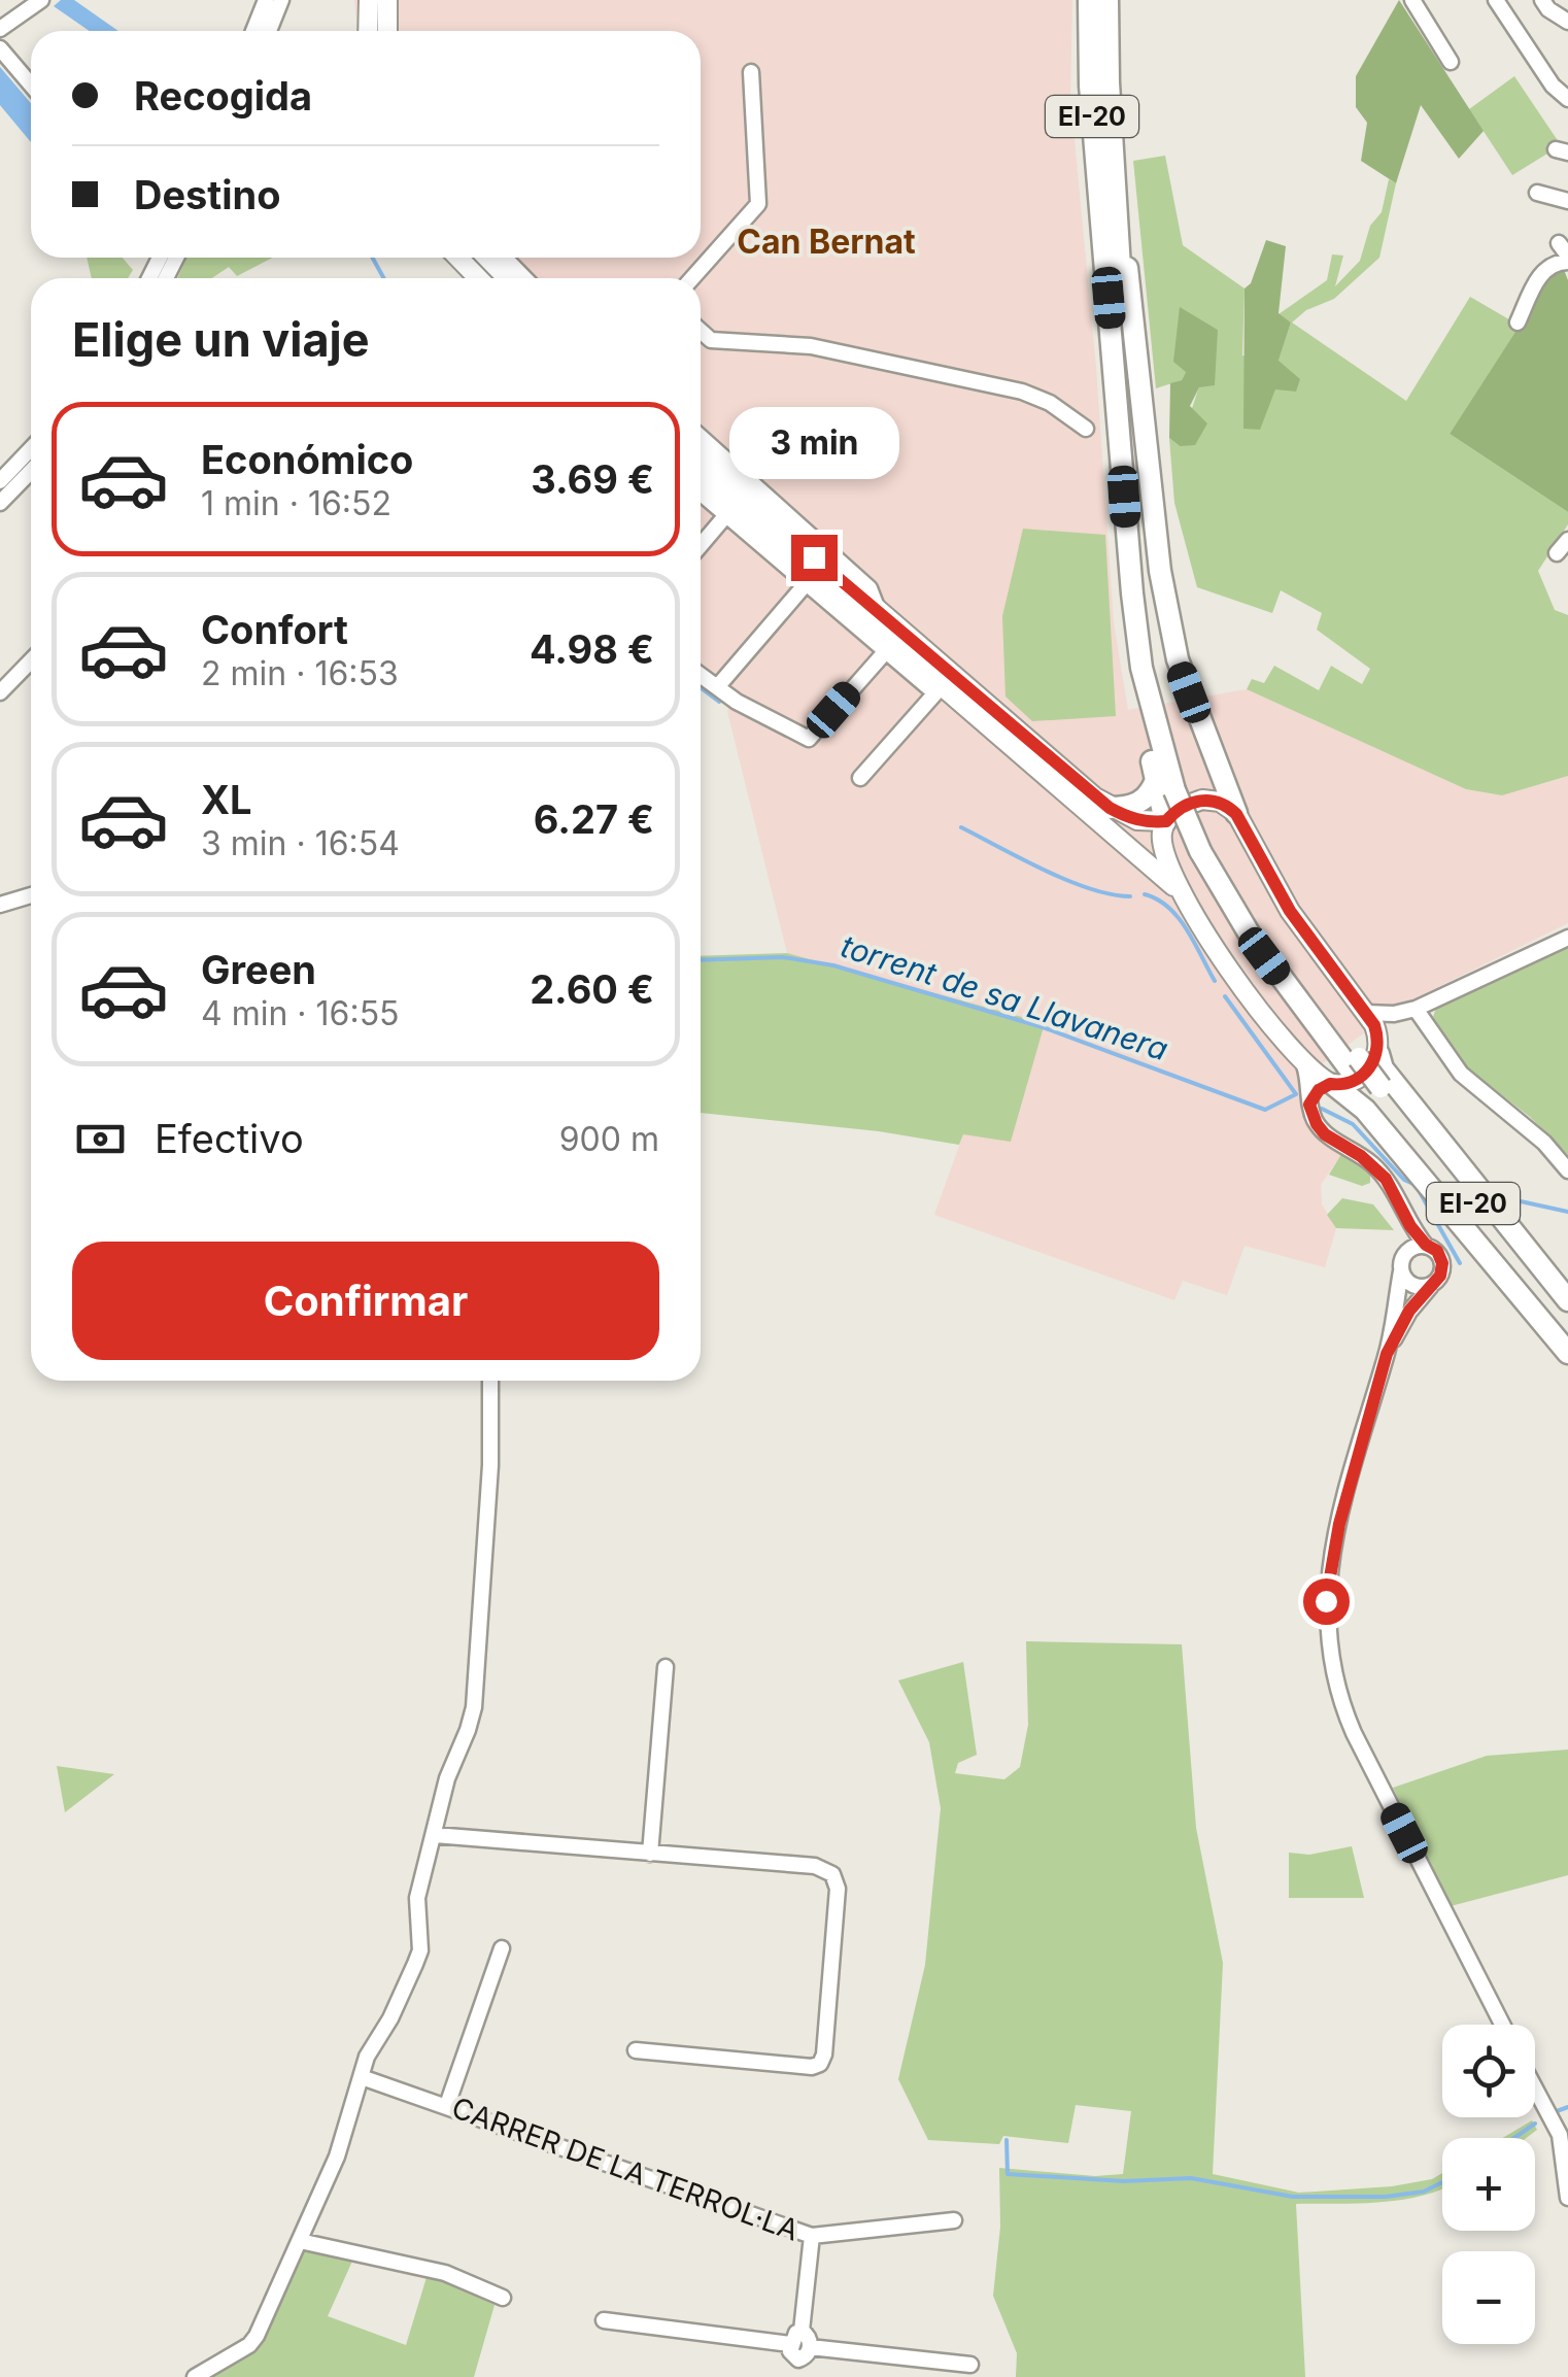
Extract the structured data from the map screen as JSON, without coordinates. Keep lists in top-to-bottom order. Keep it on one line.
{"streets":{"highway":["EI-20"],"street":["CARRER DE LA TERROL·LA"]},"districts":["Can Bernat"],"water":["torrent de sa Llavanera"],"page":{"banner":["Recogida","Destino"],"heading":"Elige un viaje","list":[{"name":"Económico","note":"1 min · 16:52","value":"3.69 €"},{"name":"Confort","note":"2 min · 16:53","value":"4.98 €"},{"name":"XL","note":"3 min · 16:54","value":"6.27 €"},{"name":"Green","note":"4 min · 16:55","value":"2.60 €"}],"bubble":"3 min","pay":["Efectivo","900 m"],"buttons":"Confirmar","map_buttons":["+","−"]}}
